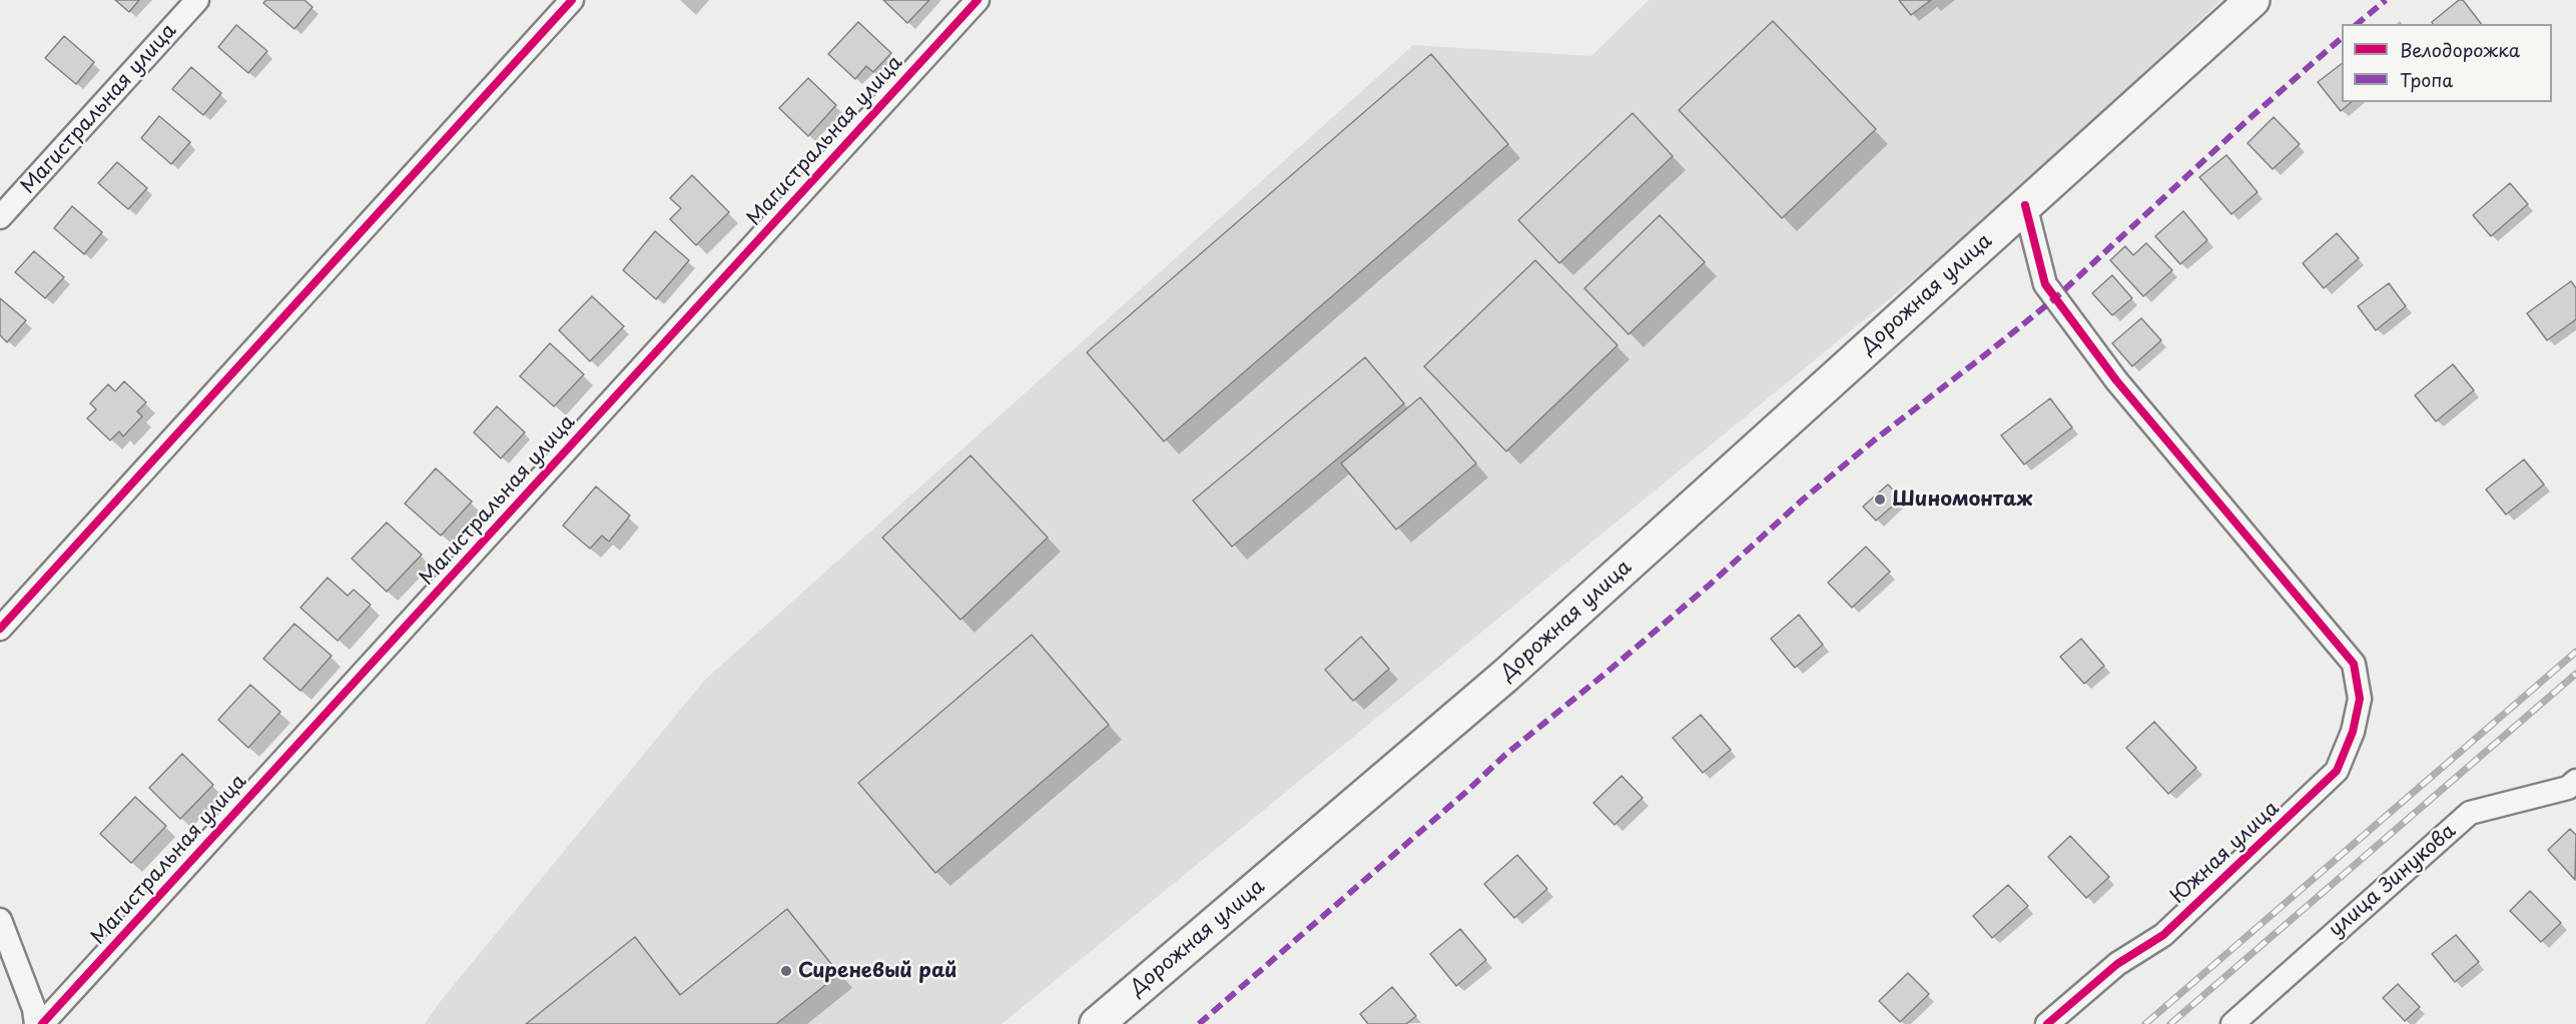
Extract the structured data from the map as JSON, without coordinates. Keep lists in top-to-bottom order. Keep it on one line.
{"streets":{"main road":["Дорожная улица"],"street":["Магистральная улица","Южная улица","улица Зинукова"]},"crossings":[["Дорожная улица","Южная улица"]],"places":["Шиномонтаж","Сиреневый рай"],"legend":["Велодорожка","Тропа"]}
